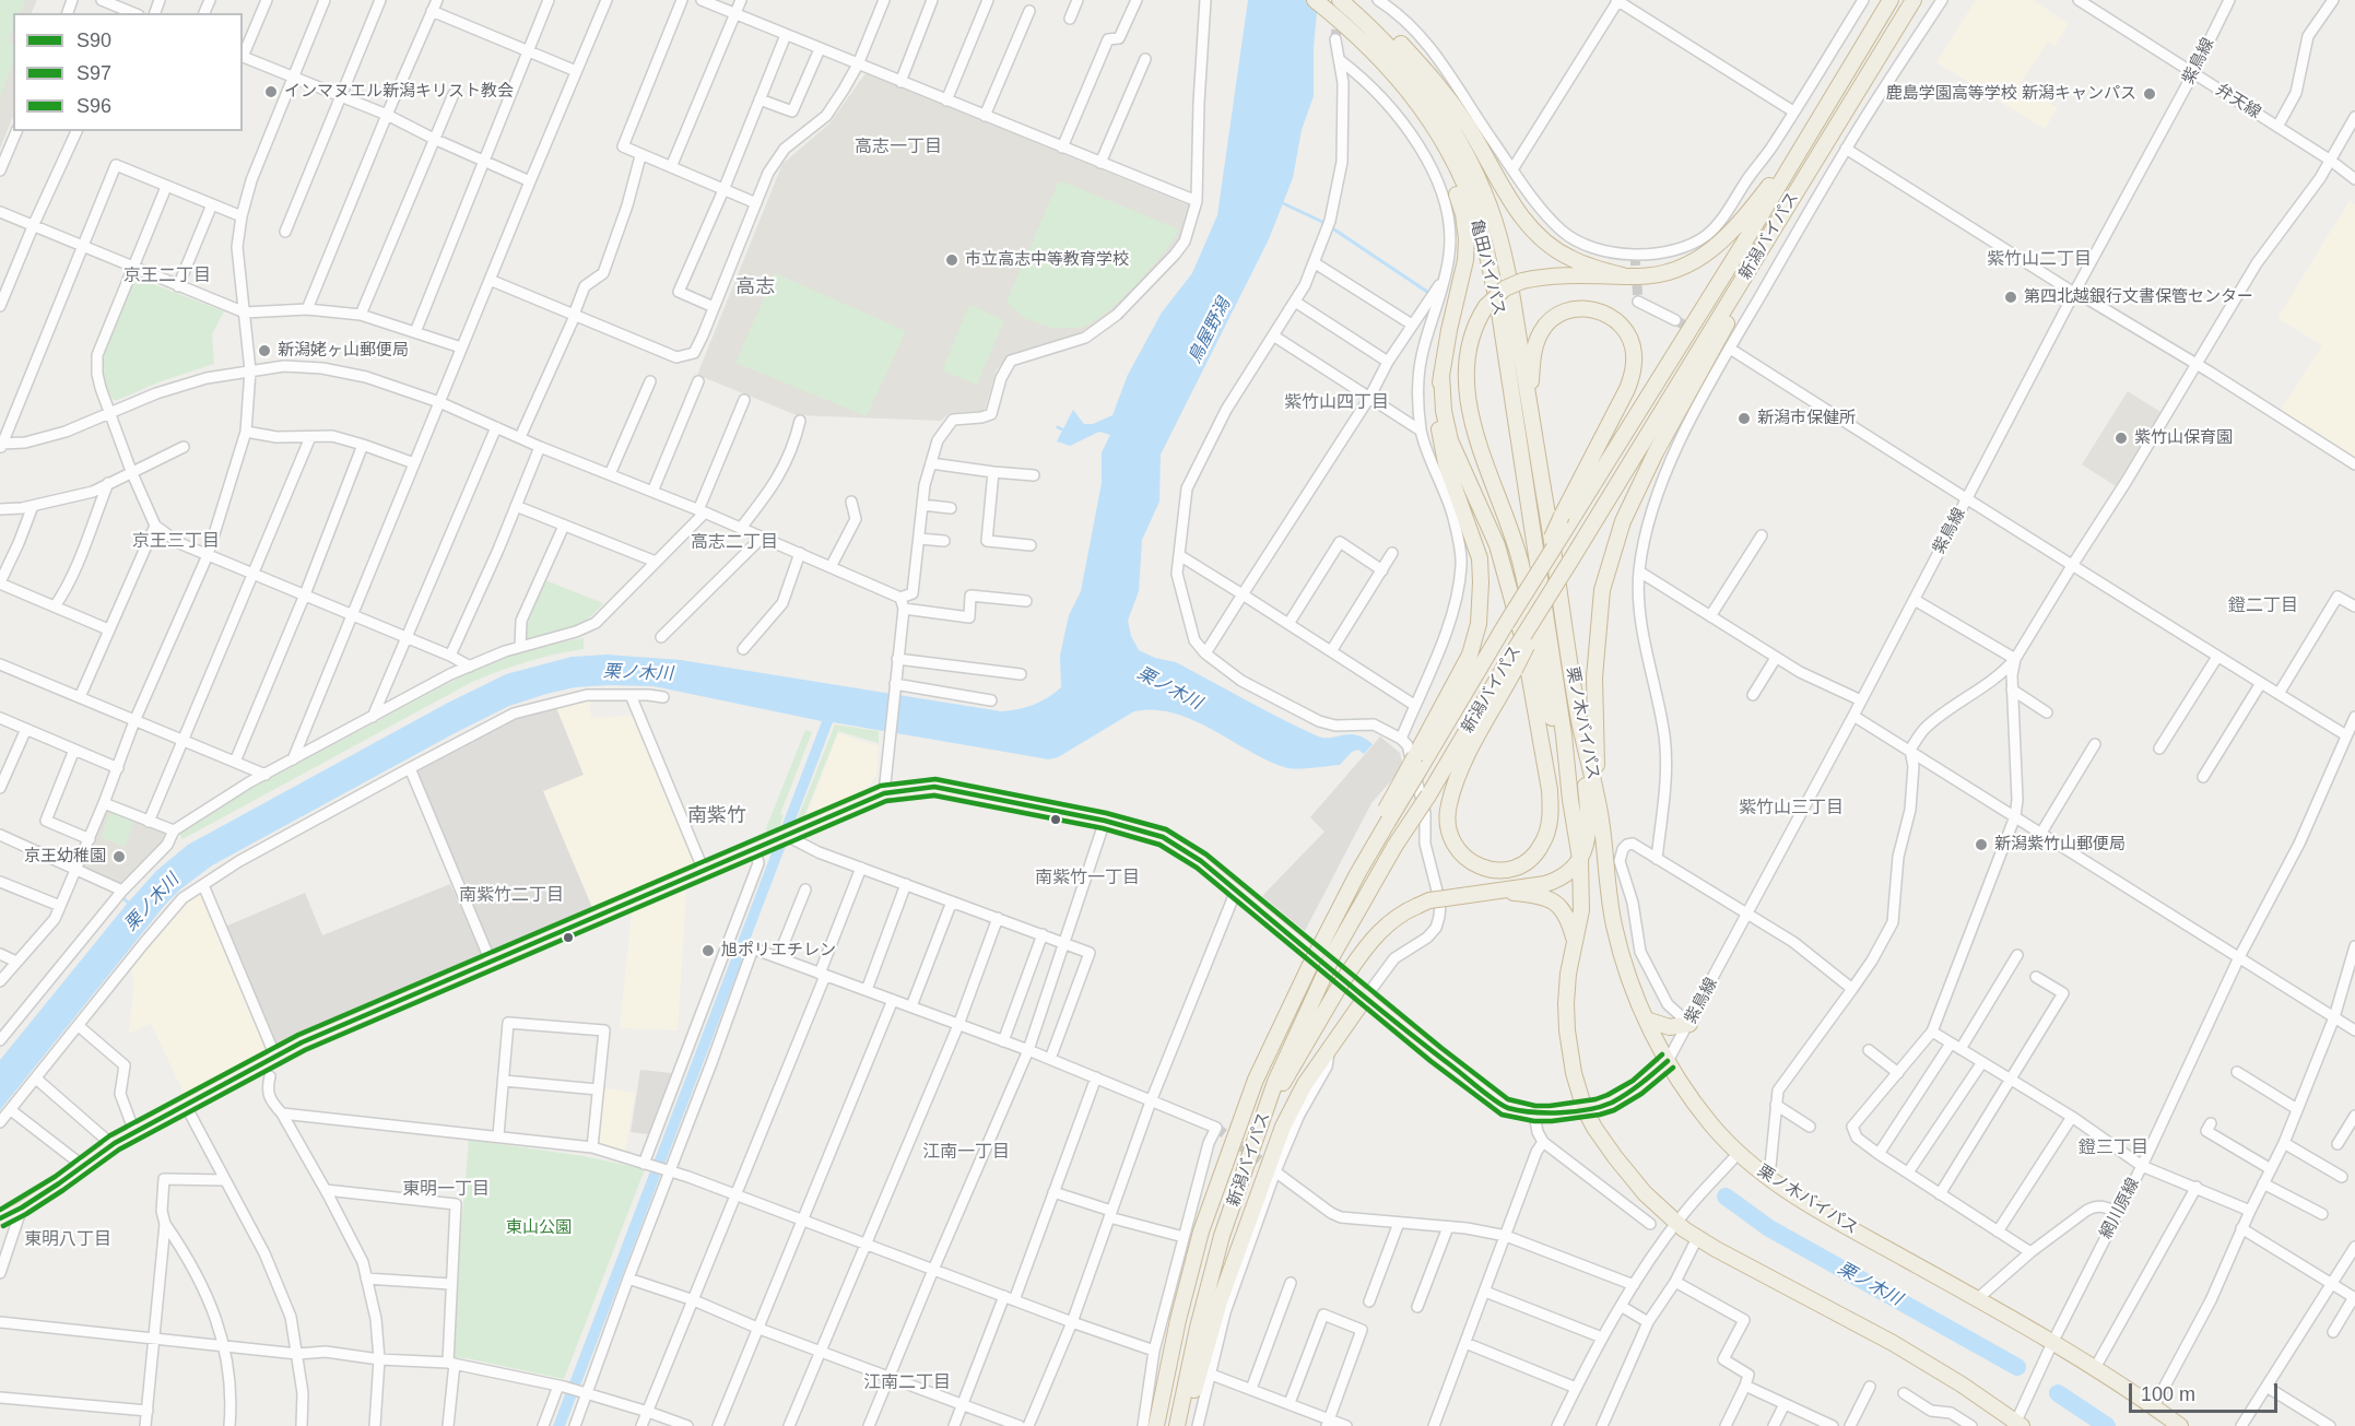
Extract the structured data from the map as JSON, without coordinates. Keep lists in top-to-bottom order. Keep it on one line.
{"streets":{"highway":["新潟バイパス","亀田バイパス","栗ノ木バイパス"],"street":["紫鳥線","弁天線","網川原線"]},"crossings":[["紫鳥線","弁天線"],["紫鳥線","栗ノ木バイパス"],["新潟バイパス","亀田バイパス"],["新潟バイパス","栗ノ木バイパス"],["亀田バイパス","栗ノ木バイパス"],["栗ノ木バイパス","網川原線"]],"districts":["高志一丁目","紫竹山二丁目","京王二丁目","高志","紫竹山四丁目","京王三丁目","高志二丁目","鐙二丁目","紫竹山三丁目","南紫竹","南紫竹一丁目","南紫竹二丁目","鐙三丁目","江南一丁目","東明一丁目","東明八丁目","江南二丁目"],"water":["鳥屋野潟","栗ノ木川"],"parks":["東山公園"],"places":["インマヌエル新潟キリスト教会","鹿島学園高等学校 新潟キャンパス","市立高志中等教育学校","第四北越銀行文書保管センター","新潟姥ヶ山郵便局","新潟市保健所","紫竹山保育園","新潟紫竹山郵便局","京王幼稚園","旭ポリエチレン"],"lines":["transit line S96","transit line S90","transit line S97"],"legend":["S90","S97","S96"],"scale_bar":"100 m"}
